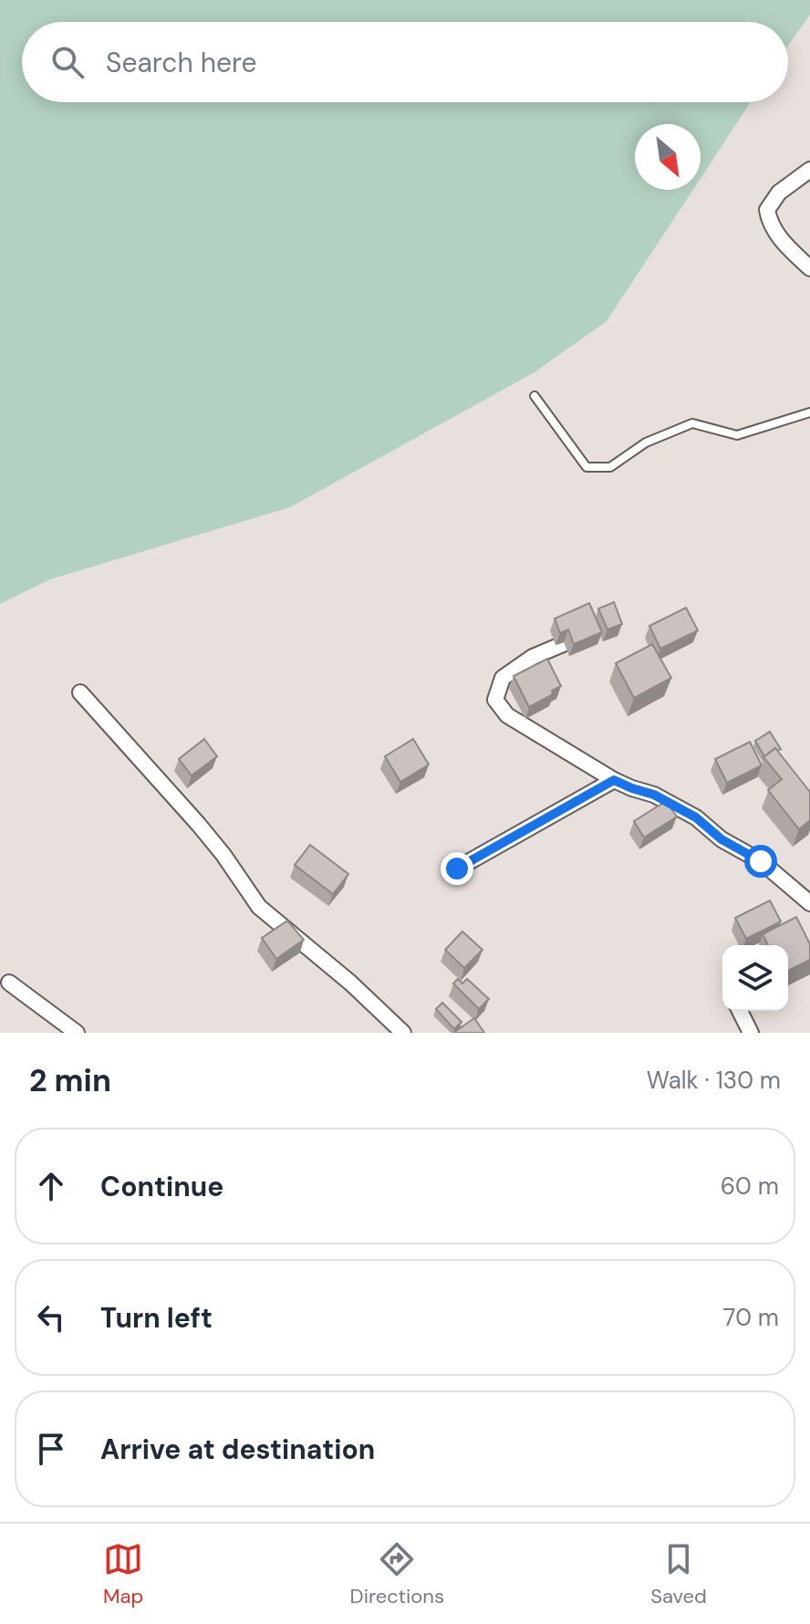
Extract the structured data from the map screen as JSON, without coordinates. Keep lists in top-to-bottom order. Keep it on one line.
{"north":"bottom right","page":{"search":"Search here","heading":["2 min","Walk · 130 m"],"list":[["Continue","60 m"],["Turn left","70 m"],"Arrive at destination"],"nav":["Map","Directions","Saved"]}}
